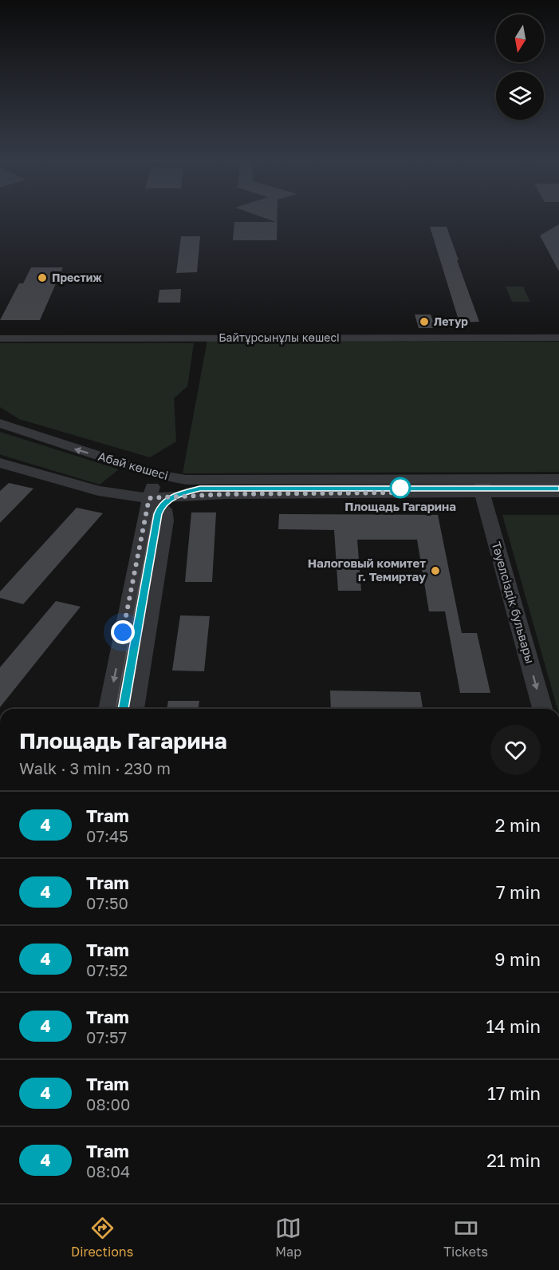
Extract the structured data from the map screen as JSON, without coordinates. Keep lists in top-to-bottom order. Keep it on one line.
{"streets":{"street":["Байтұрсынұлы көшесі","Абай көшесі","Тәуелсіздік бульвары"]},"crossings":[["Абай көшесі","Тәуелсіздік бульвары"]],"one_way":["Тәуелсіздік бульвары"],"places":["Престиж","Летур","Площадь Гагарина","Налоговый комитет г. Темиртау"],"lines":["tram line 4"],"north":"bottom","page":{"heading":["Площадь Гагарина","Walk · 3 min · 230 m"],"list":[{"mark":"4","name":"Tram","note":"07:45","value":"2 min"},{"mark":"4","name":"Tram","note":"07:50","value":"7 min"},{"mark":"4","name":"Tram","note":"07:52","value":"9 min"},{"mark":"4","name":"Tram","note":"07:57","value":"14 min"},{"mark":"4","name":"Tram","note":"08:00","value":"17 min"},{"mark":"4","name":"Tram","note":"08:04","value":"21 min"}],"tabs":["Directions","Map","Tickets"]}}
